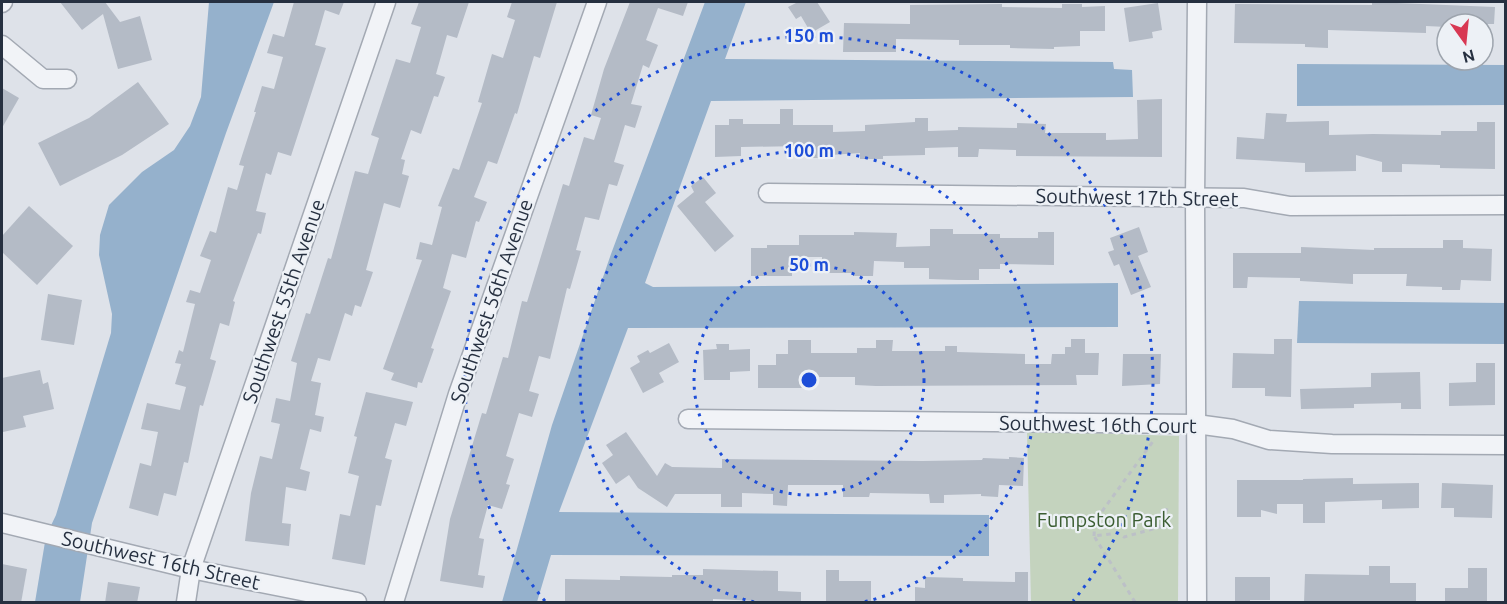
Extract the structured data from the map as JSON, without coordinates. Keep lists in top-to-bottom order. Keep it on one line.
{"streets":{"street":["Southwest 17th Street","Southwest 55th Avenue","Southwest 56th Avenue","Southwest 16th Court","Southwest 16th Street"]},"crossings":[["Southwest 55th Avenue","Southwest 16th Street"]],"parks":["Fumpston Park"],"north":"bottom","rings":["150 m","100 m","50 m"]}
